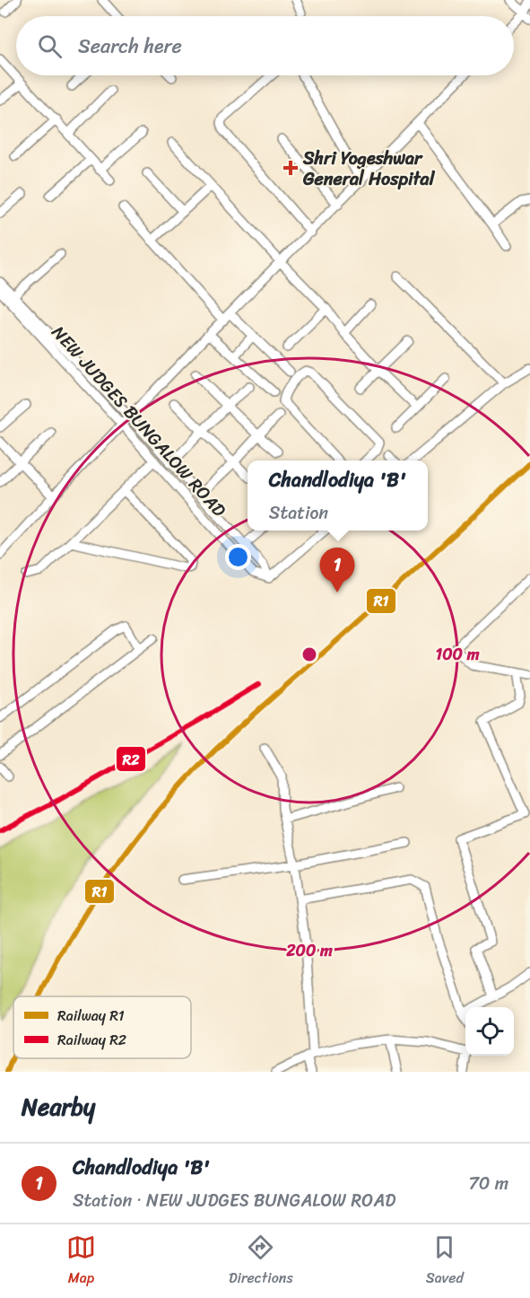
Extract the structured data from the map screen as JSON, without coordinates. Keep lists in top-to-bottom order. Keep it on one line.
{"streets":{"street":["NEW JUDGES BUNGALOW ROAD"]},"places":{"health":["Shri Yogeshwar General Hospital"]},"lines":["rail line R1","rail line R2"],"legend":["Railway R1","Railway R2"],"page":{"search":"Search here","popup":["Chandlodiya 'B'","Station"],"pins":"1","heading":"Nearby","list":[{"mark":"1","name":"Chandlodiya 'B'","note":"Station · NEW JUDGES BUNGALOW ROAD","value":"70 m"}],"nav":["Map","Directions","Saved"]},"rings":["100 m","200 m"]}
